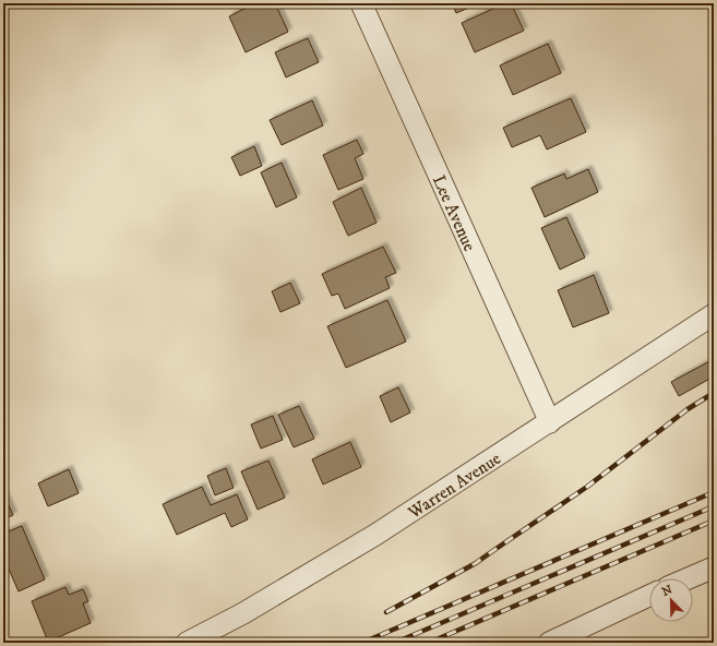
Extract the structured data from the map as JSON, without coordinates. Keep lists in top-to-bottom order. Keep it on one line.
{"streets":{"street":["Lee Avenue","Warren Avenue"]},"crossings":[["Lee Avenue","Warren Avenue"]],"north":"top left"}
